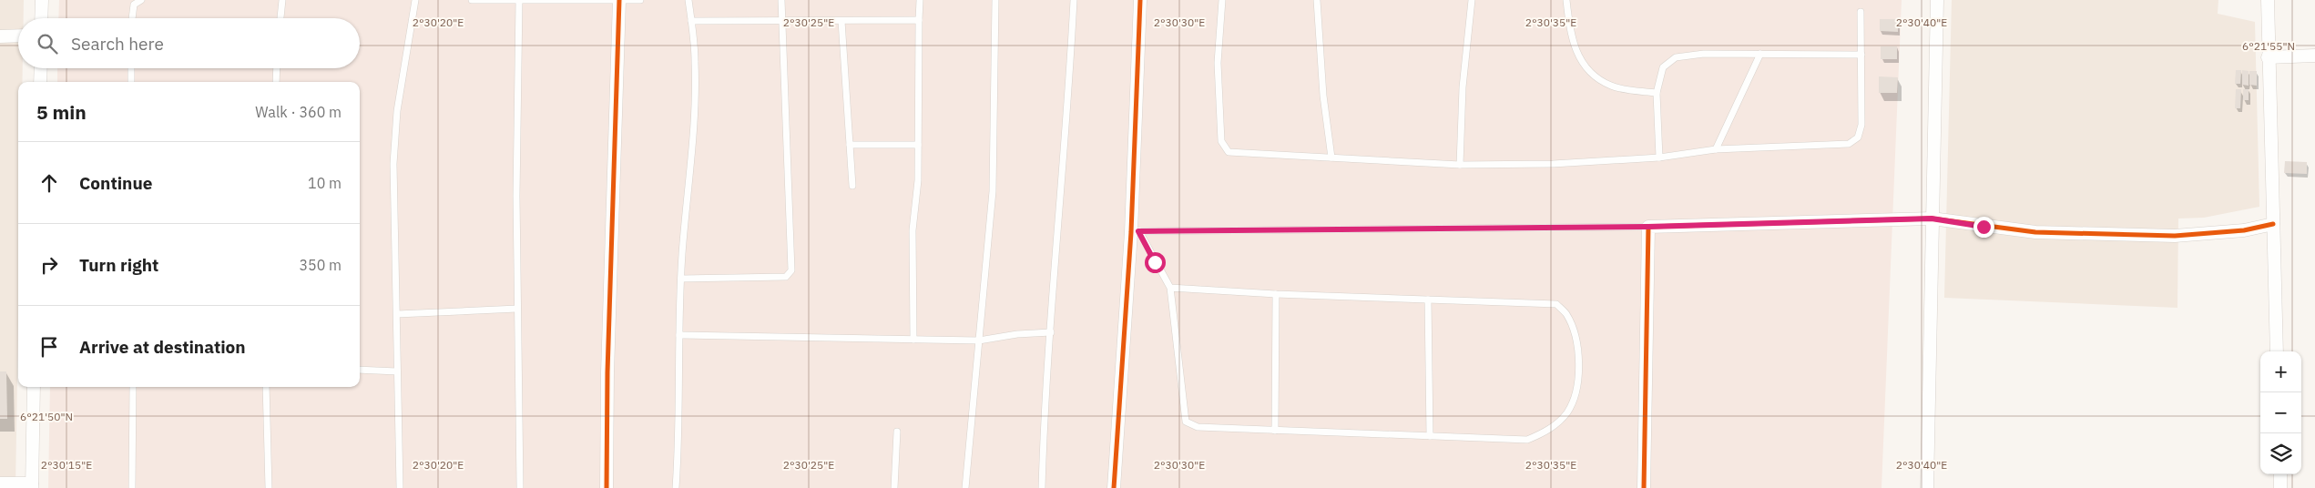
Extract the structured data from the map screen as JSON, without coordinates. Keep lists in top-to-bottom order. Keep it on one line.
{"page":{"search":"Search here","heading":["5 min","Walk · 360 m"],"list":[["Continue","10 m"],["Turn right","350 m"],"Arrive at destination"],"map_buttons":["+","−"]},"coordinates":["2°30'20\"E","2°30'25\"E","2°30'30\"E","2°30'35\"E","2°30'40\"E","6°21'55\"N","6°21'50\"N","2°30'15\"E"]}
